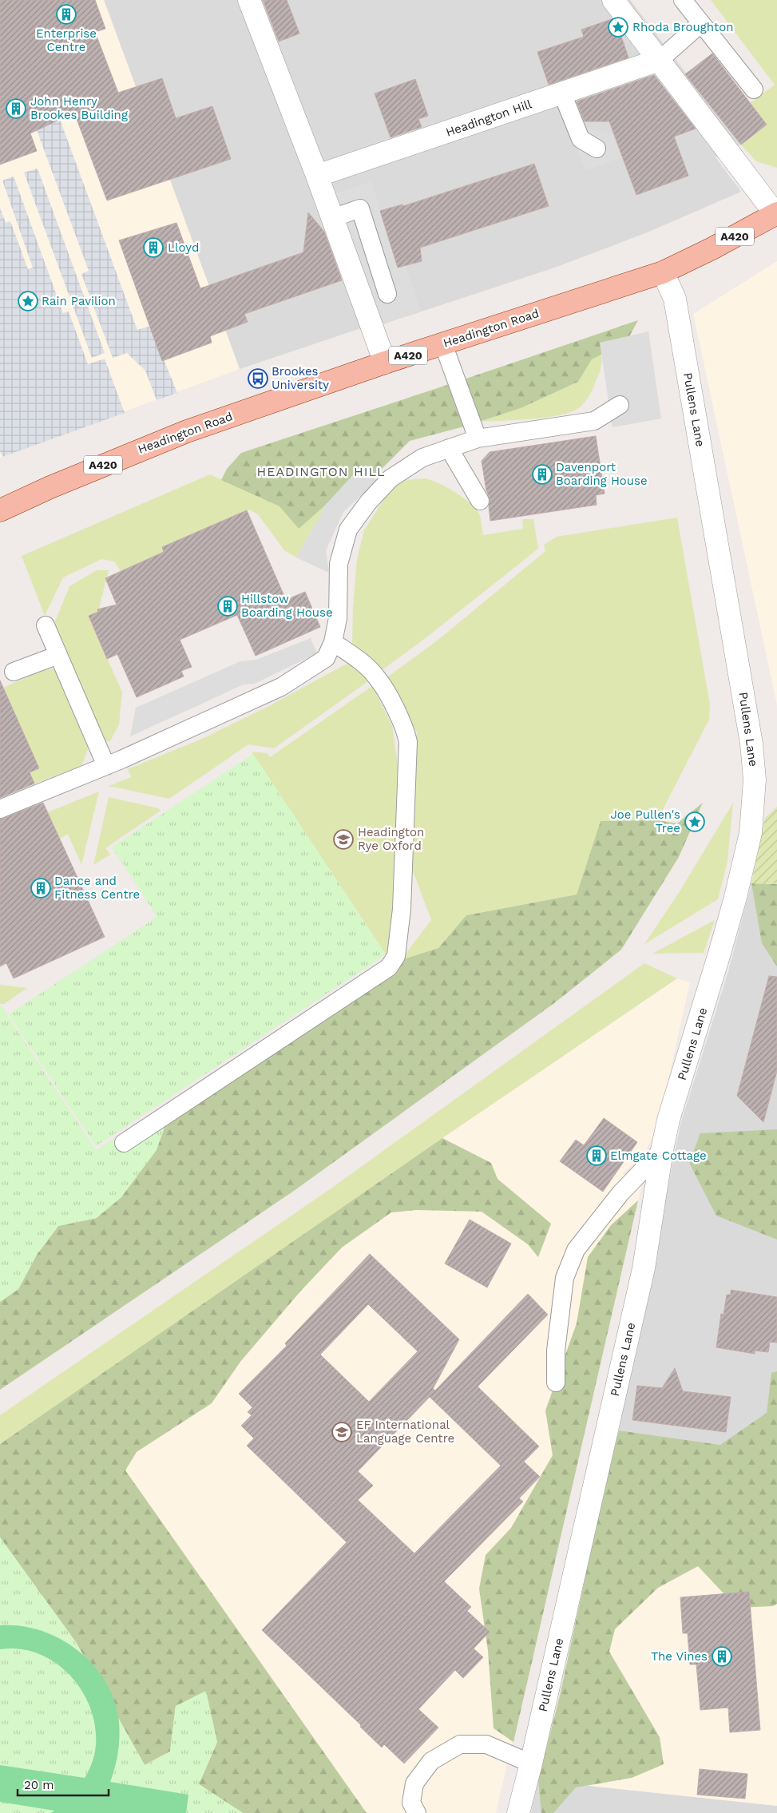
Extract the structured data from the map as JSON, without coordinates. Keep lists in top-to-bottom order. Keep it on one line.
{"streets":{"main road":["A420","Headington Road"],"street":["Headington Hill","Pullens Lane"]},"crossings":[["Headington Road","Pullens Lane"]],"districts":["HEADINGTON HILL"],"places":{"building":["Enterprise Centre","John Henry Brookes Building","Lloyd","Davenport Boarding House","Hillstow Boarding House","Dance and Fitness Centre","Elmgate Cottage","The Vines"],"place":["Rhoda Broughton","Rain Pavilion","Joe Pullen's Tree"],"bus stop":["Brookes University"],"school or university":["Headington Rye Oxford","EF International Language Centre"]},"scale_bar":"20 m"}
